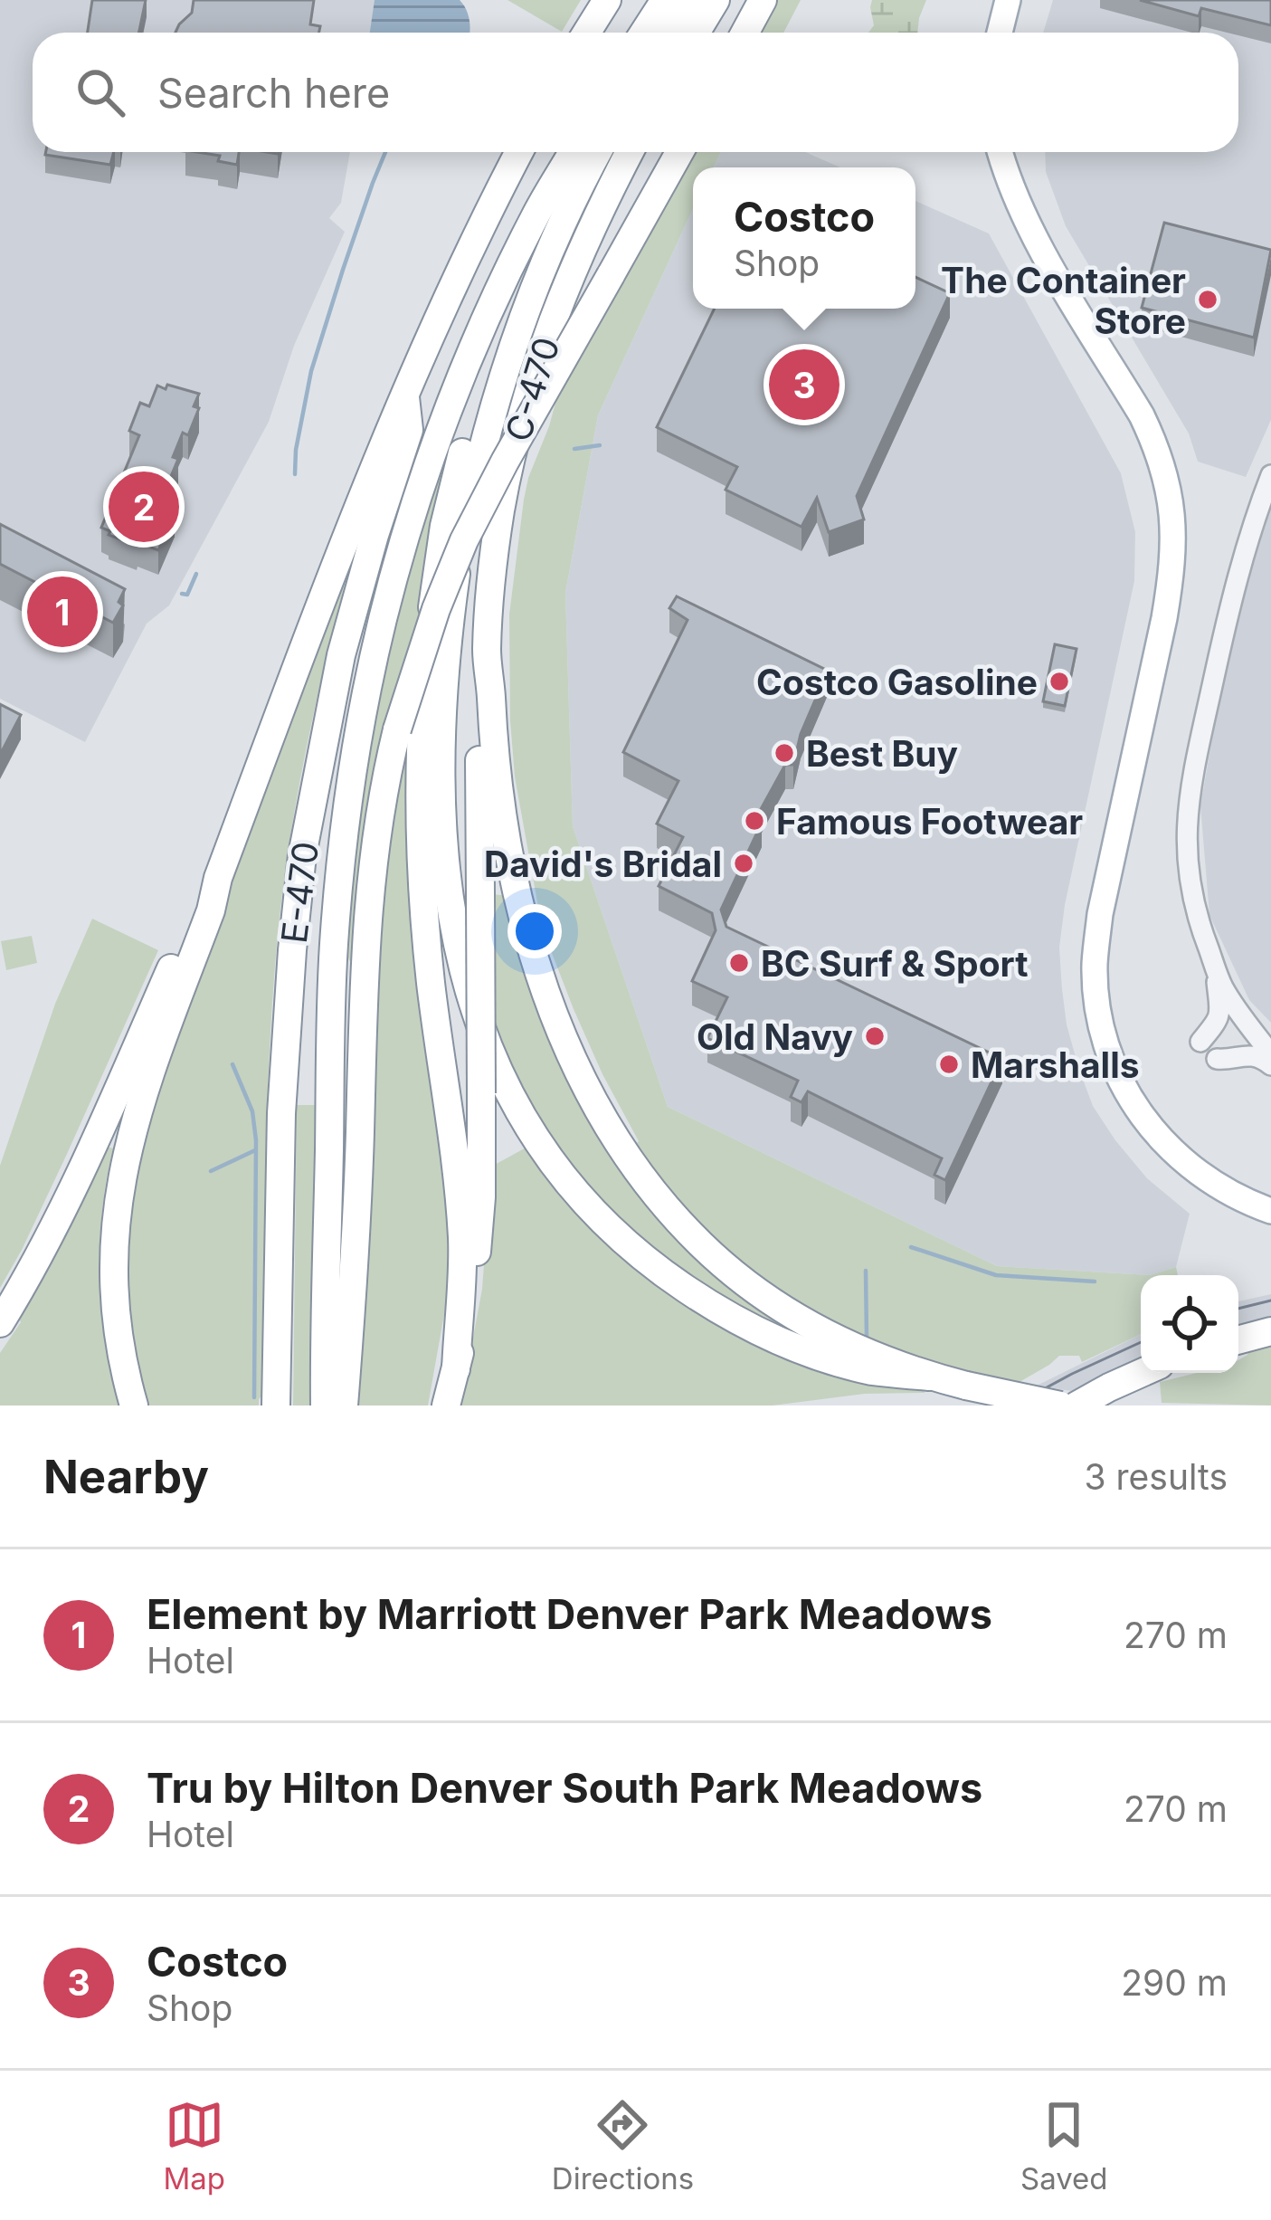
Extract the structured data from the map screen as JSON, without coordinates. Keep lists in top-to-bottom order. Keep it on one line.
{"streets":{"highway":["C-470","E-470"]},"places":["The Container Store","Costco Gasoline","Best Buy","Famous Footwear","David's Bridal","BC Surf & Sport","Old Navy","Marshalls"],"page":{"search":"Search here","popup":["Costco","Shop"],"pins":["3","2","1"],"heading":["Nearby","3 results"],"list":[{"mark":"1","name":"Element by Marriott Denver Park Meadows","note":"Hotel","value":"270 m"},{"mark":"2","name":"Tru by Hilton Denver South Park Meadows","note":"Hotel","value":"270 m"},{"mark":"3","name":"Costco","note":"Shop","value":"290 m"}],"nav":["Map","Directions","Saved"]}}
